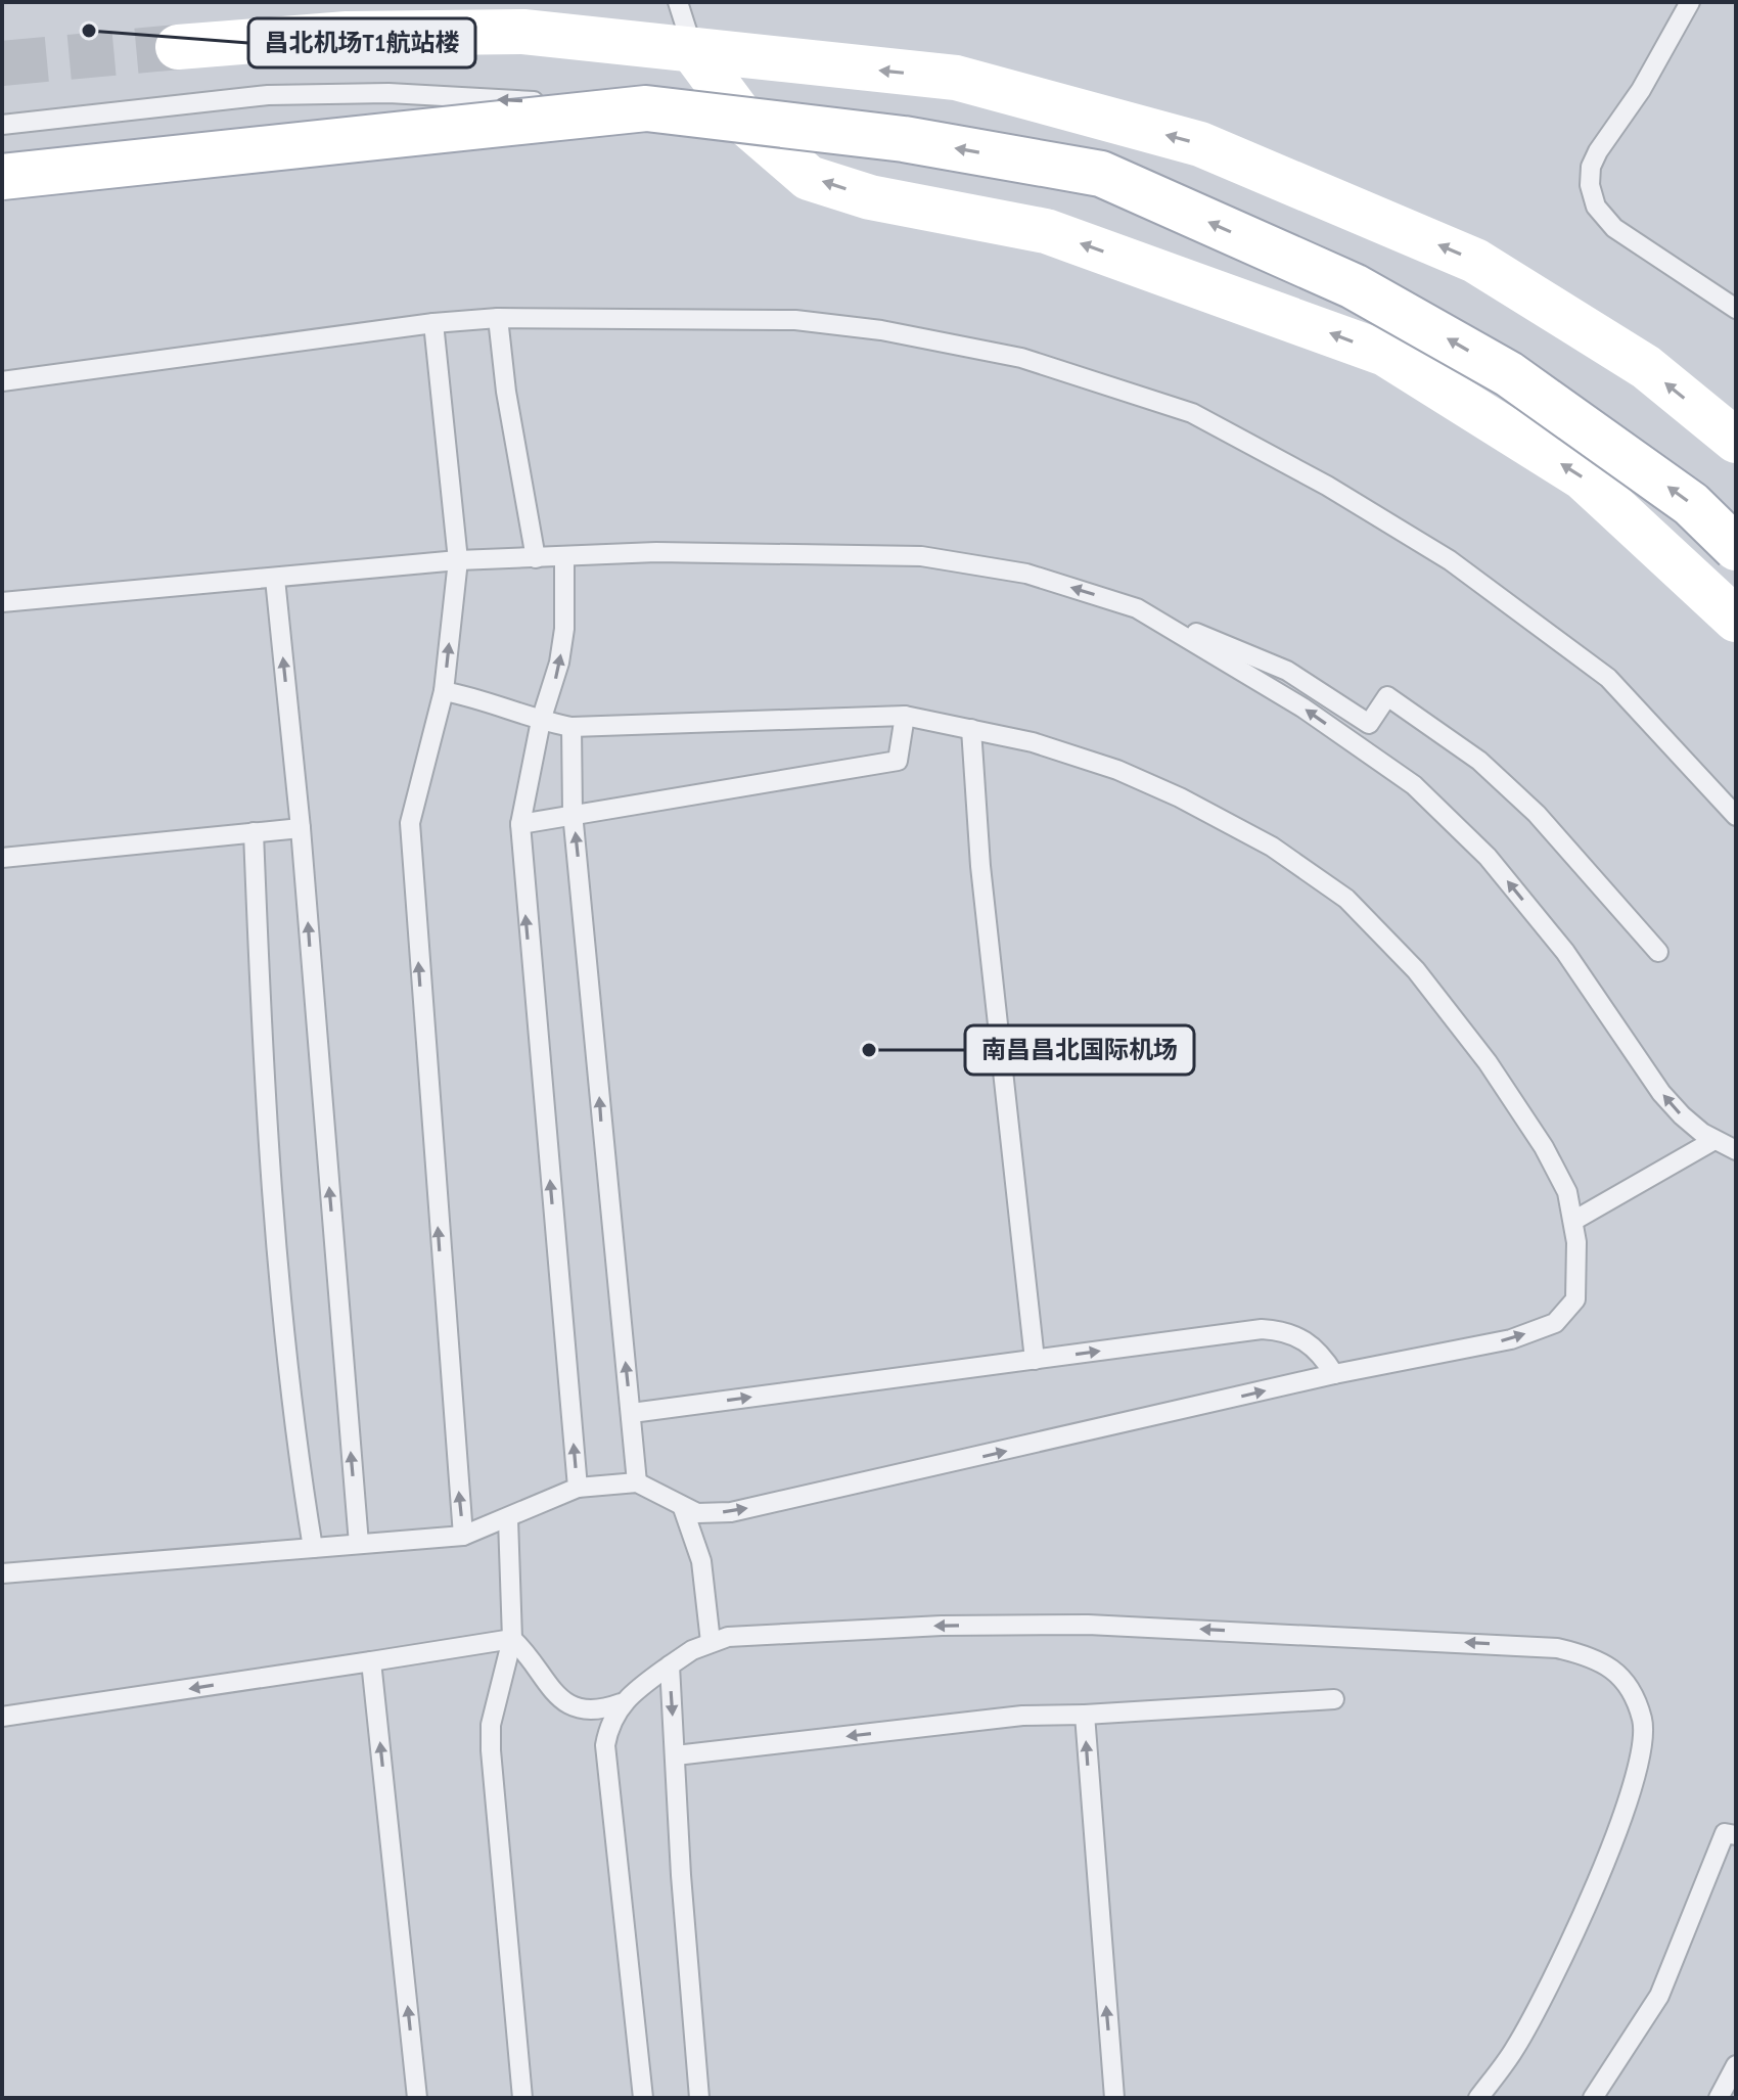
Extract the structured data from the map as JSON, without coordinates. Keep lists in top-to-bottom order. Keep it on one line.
{"places":["昌北机场T1航站楼","南昌昌北国际机场"]}
